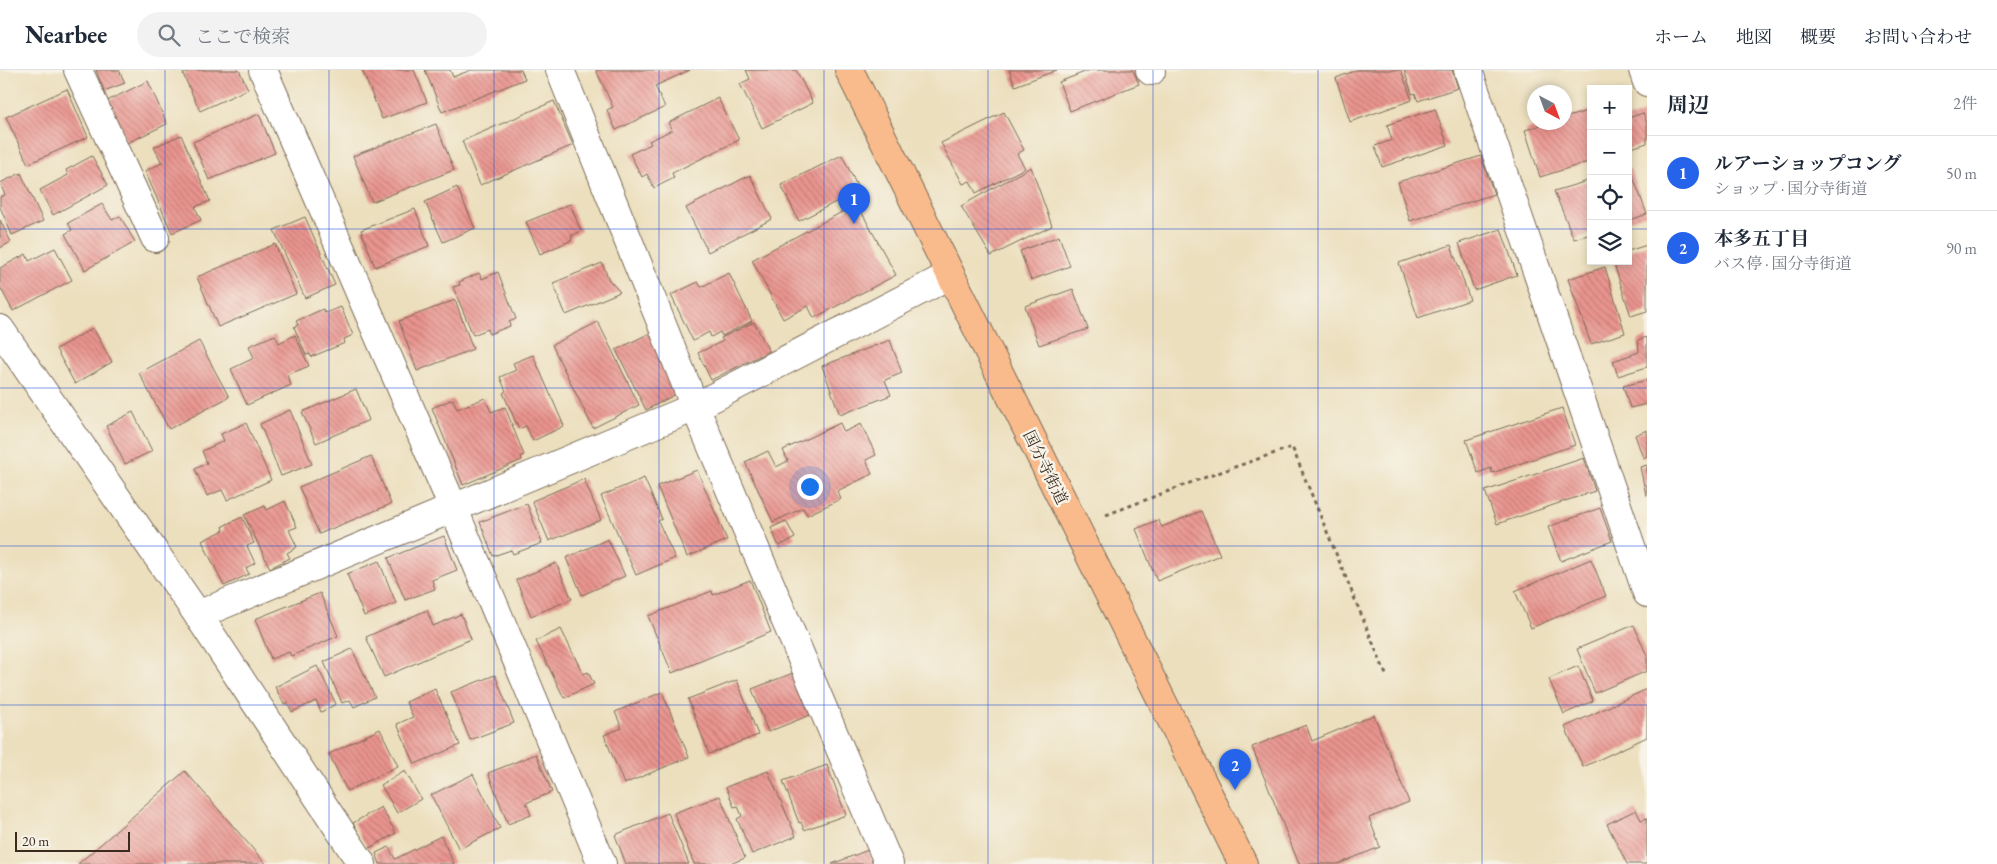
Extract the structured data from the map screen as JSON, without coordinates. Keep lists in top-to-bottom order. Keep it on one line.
{"streets":{"main road":["国分寺街道"]},"scale_bar":"20 m","north":"bottom right","page":{"header":"Nearbee","search":"ここで検索","nav":["ホーム","地図","概要","お問い合わせ"],"heading":["周辺","2件"],"map_buttons":["+","−"],"list":[{"mark":"1","name":"ルアーショップコング","note":"ショップ · 国分寺街道","value":"50 m"},{"mark":"2","name":"本多五丁目","note":"バス停 · 国分寺街道","value":"90 m"}],"pins":["1","2"],"scale":"20 m"}}
